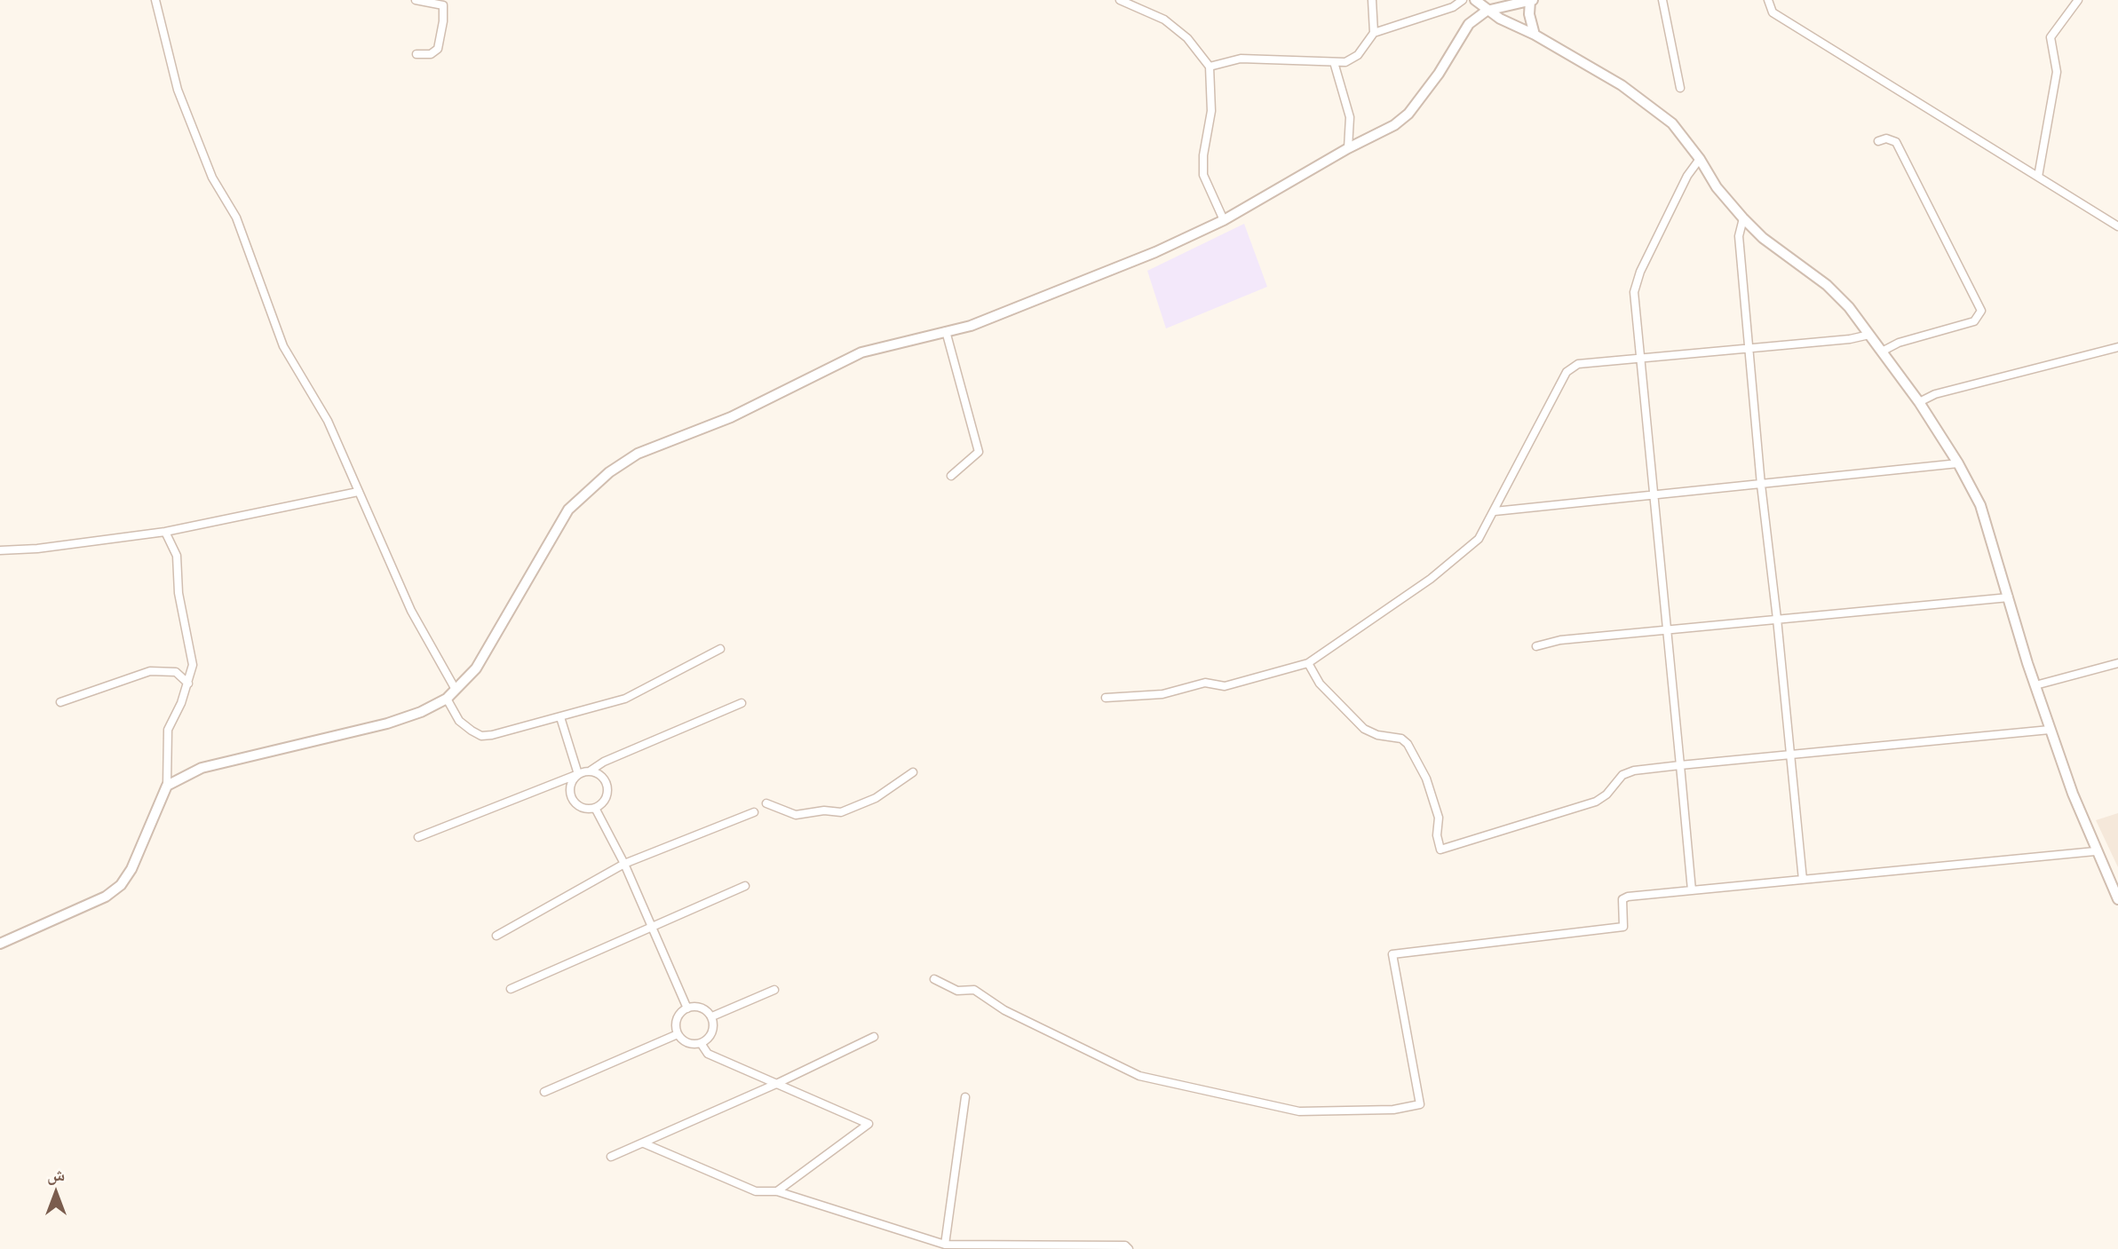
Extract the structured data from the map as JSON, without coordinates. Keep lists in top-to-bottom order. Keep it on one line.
{"north":"top"}
